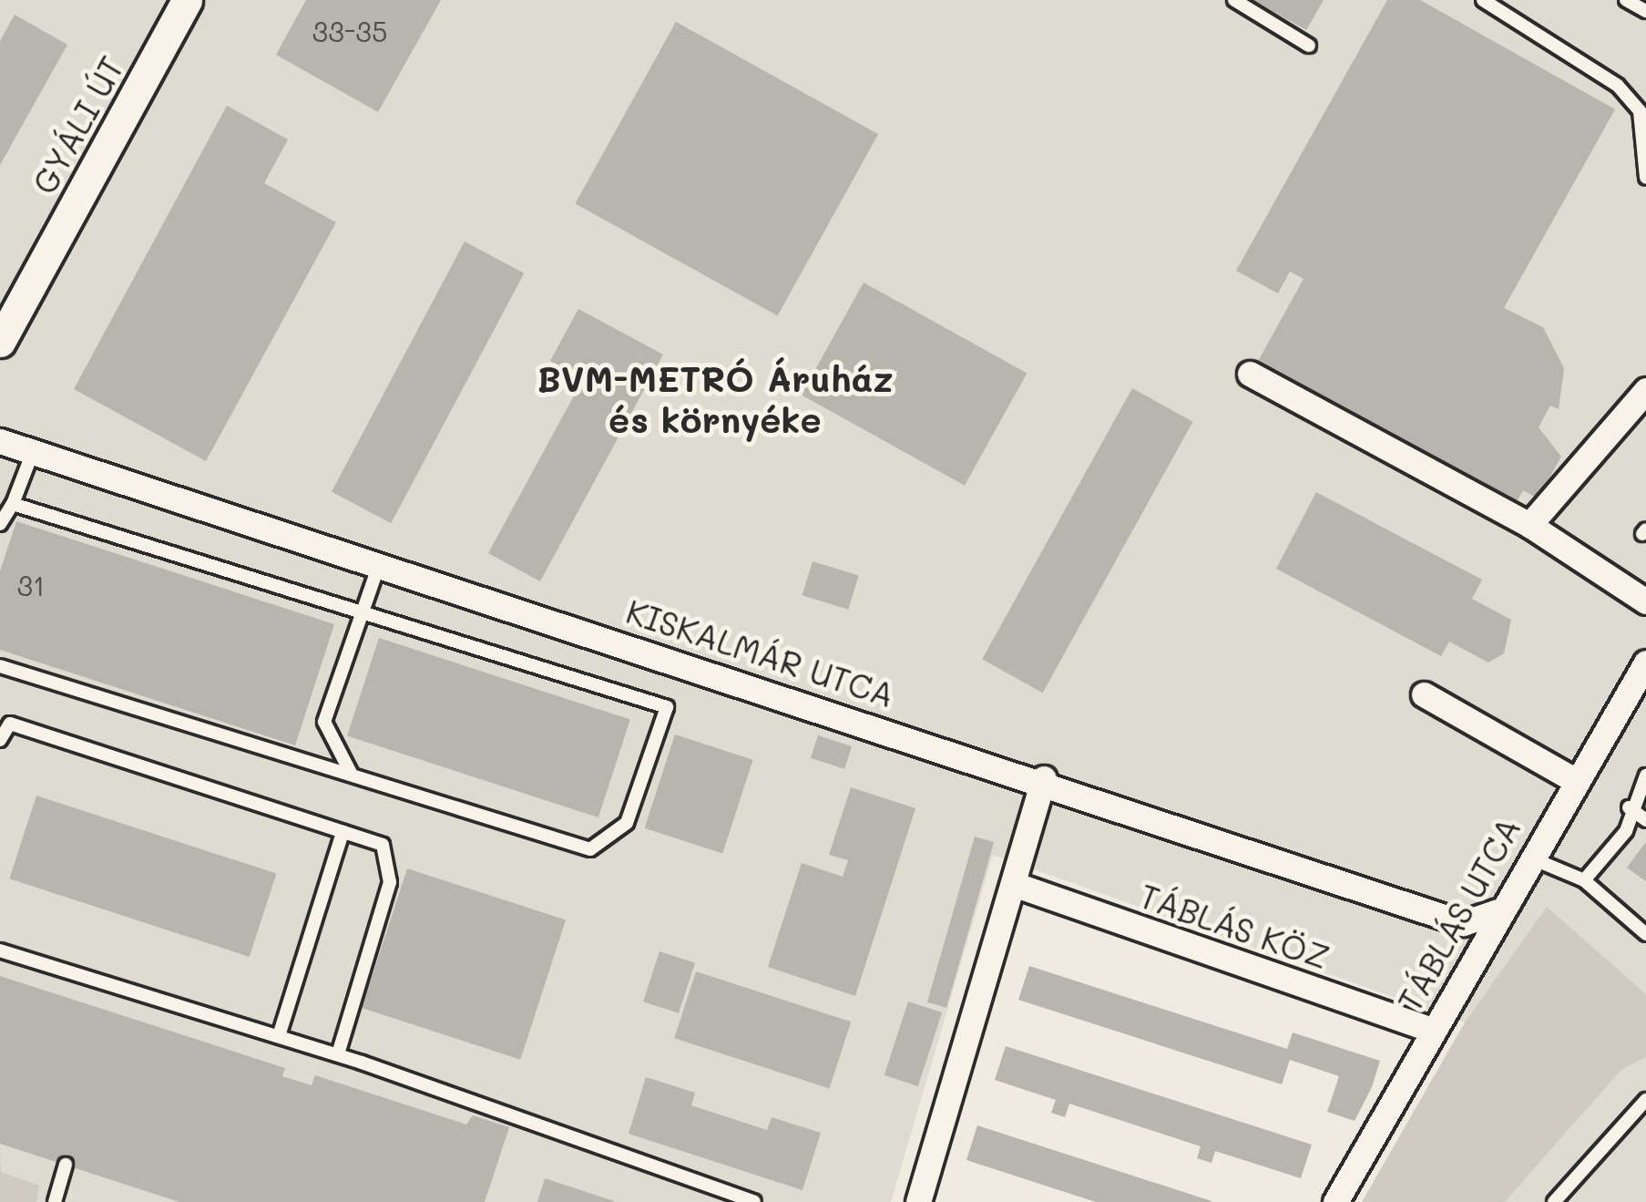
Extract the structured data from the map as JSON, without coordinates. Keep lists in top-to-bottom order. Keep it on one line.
{"streets":{"street":["GYÁLI ÚT","KISKALMÁR UTCA","TÁBLÁS UTCA","TÁBLÁS KÖZ"]},"crossings":[["KISKALMÁR UTCA","TÁBLÁS UTCA"],["TÁBLÁS UTCA","TÁBLÁS KÖZ"]],"districts":["BVM-METRÓ Áruház és környéke"],"house_numbers":["33-35","31"]}
